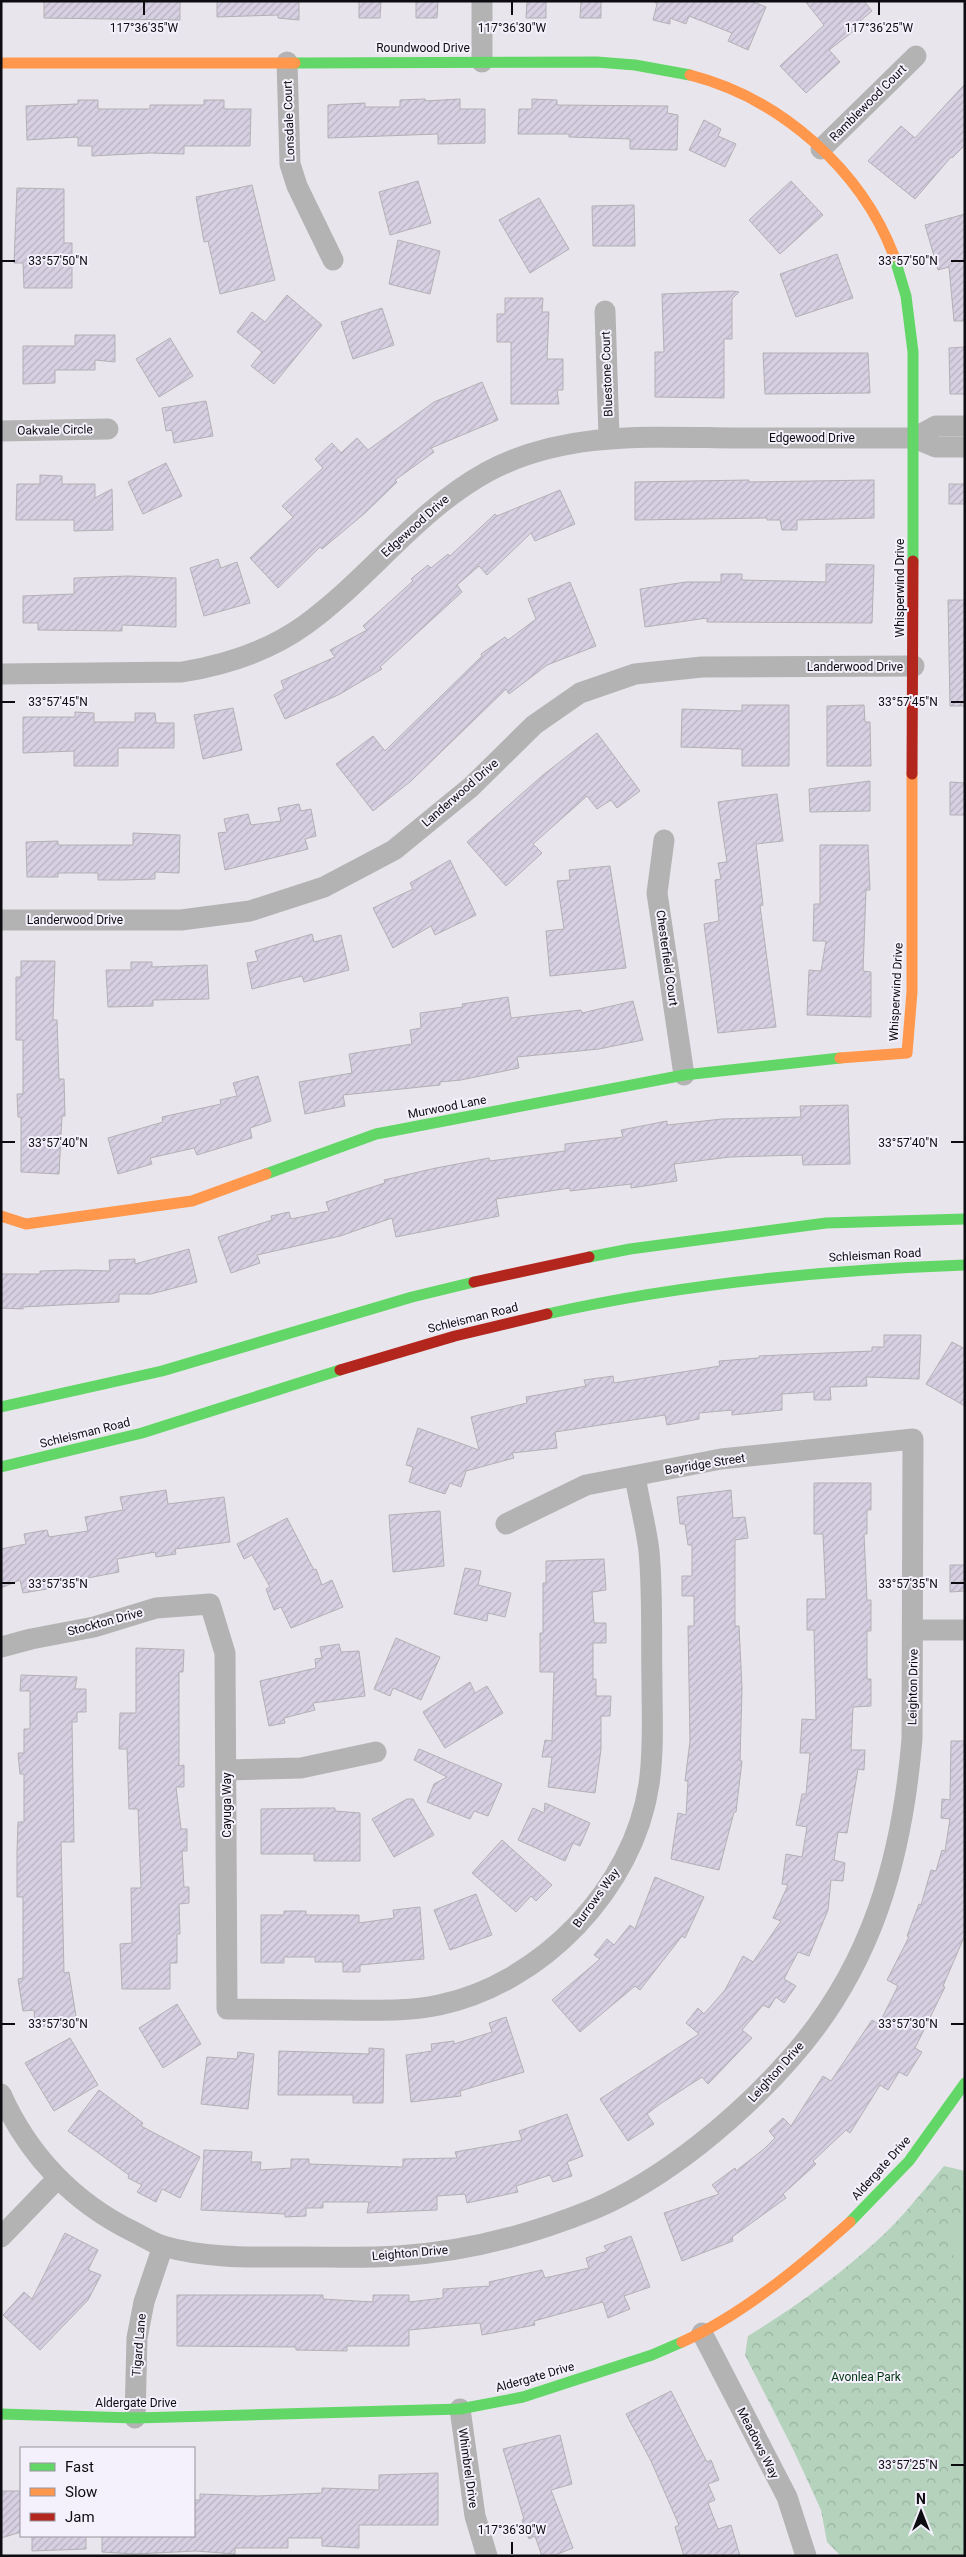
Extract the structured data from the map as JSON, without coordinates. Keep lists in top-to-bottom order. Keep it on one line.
{"streets":{"street":["Roundwood Drive","Ramblewood Court","Lonsdale Court","Bluestone Court","Oakvale Circle","Edgewood Drive","Whisperwind Drive","Landerwood Drive","Chesterfield Court","Murwood Lane","Schleisman Road","Bayridge Street","Stockton Drive","Leighton Drive","Cayuga Way","Burrows Way","Aldergate Drive","Tigard Lane","Meadows Way","Whimbrel Drive"]},"crossings":[["Roundwood Drive","Ramblewood Court"],["Roundwood Drive","Lonsdale Court"],["Roundwood Drive","Whisperwind Drive"],["Ramblewood Court","Whisperwind Drive"],["Bluestone Court","Edgewood Drive"],["Edgewood Drive","Whisperwind Drive"],["Whisperwind Drive","Landerwood Drive"],["Whisperwind Drive","Murwood Lane"],["Chesterfield Court","Murwood Lane"],["Bayridge Street","Leighton Drive"],["Bayridge Street","Burrows Way"],["Stockton Drive","Cayuga Way"],["Leighton Drive","Tigard Lane"],["Cayuga Way","Burrows Way"],["Aldergate Drive","Tigard Lane"],["Aldergate Drive","Meadows Way"],["Aldergate Drive","Whimbrel Drive"]],"parks":["Avonlea Park"],"legend":["Fast","Slow","Jam"],"north":"top","coordinates":["117°36'35\"W","117°36'30\"W","117°36'25\"W","33°57'50\"N","33°57'45\"N","33°57'40\"N","33°57'35\"N","33°57'30\"N","33°57'25\"N"]}
